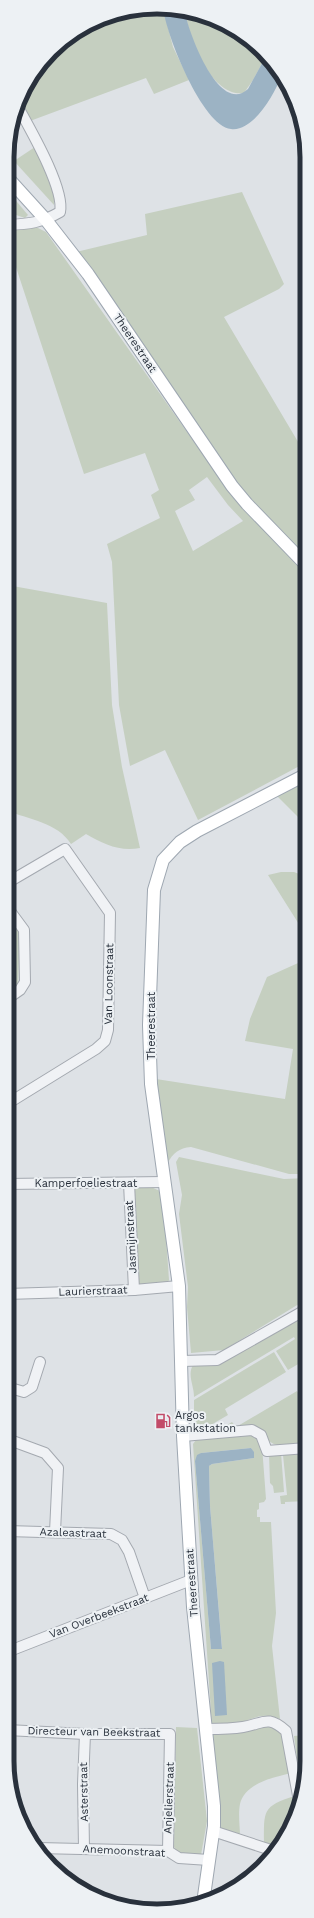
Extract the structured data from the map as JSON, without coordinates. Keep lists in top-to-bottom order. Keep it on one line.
{"streets":{"main road":["Theerestraat"],"street":["Van Loonstraat","Kamperfoeliestraat","Jasmijnstraat","Laurierstraat","Azaleastraat","Van Overbeekstraat","Directeur van Beekstraat","Asterstraat","Anjelierstraat","Anemoonstraat"]},"crossings":[["Theerestraat","Kamperfoeliestraat"],["Theerestraat","Laurierstraat"],["Theerestraat","Van Overbeekstraat"],["Theerestraat","Anemoonstraat"],["Kamperfoeliestraat","Jasmijnstraat"],["Jasmijnstraat","Laurierstraat"],["Azaleastraat","Van Overbeekstraat"],["Directeur van Beekstraat","Asterstraat"],["Directeur van Beekstraat","Anjelierstraat"],["Asterstraat","Anemoonstraat"],["Anjelierstraat","Anemoonstraat"]],"places":{"fuel station":["Argos tankstation"]}}
